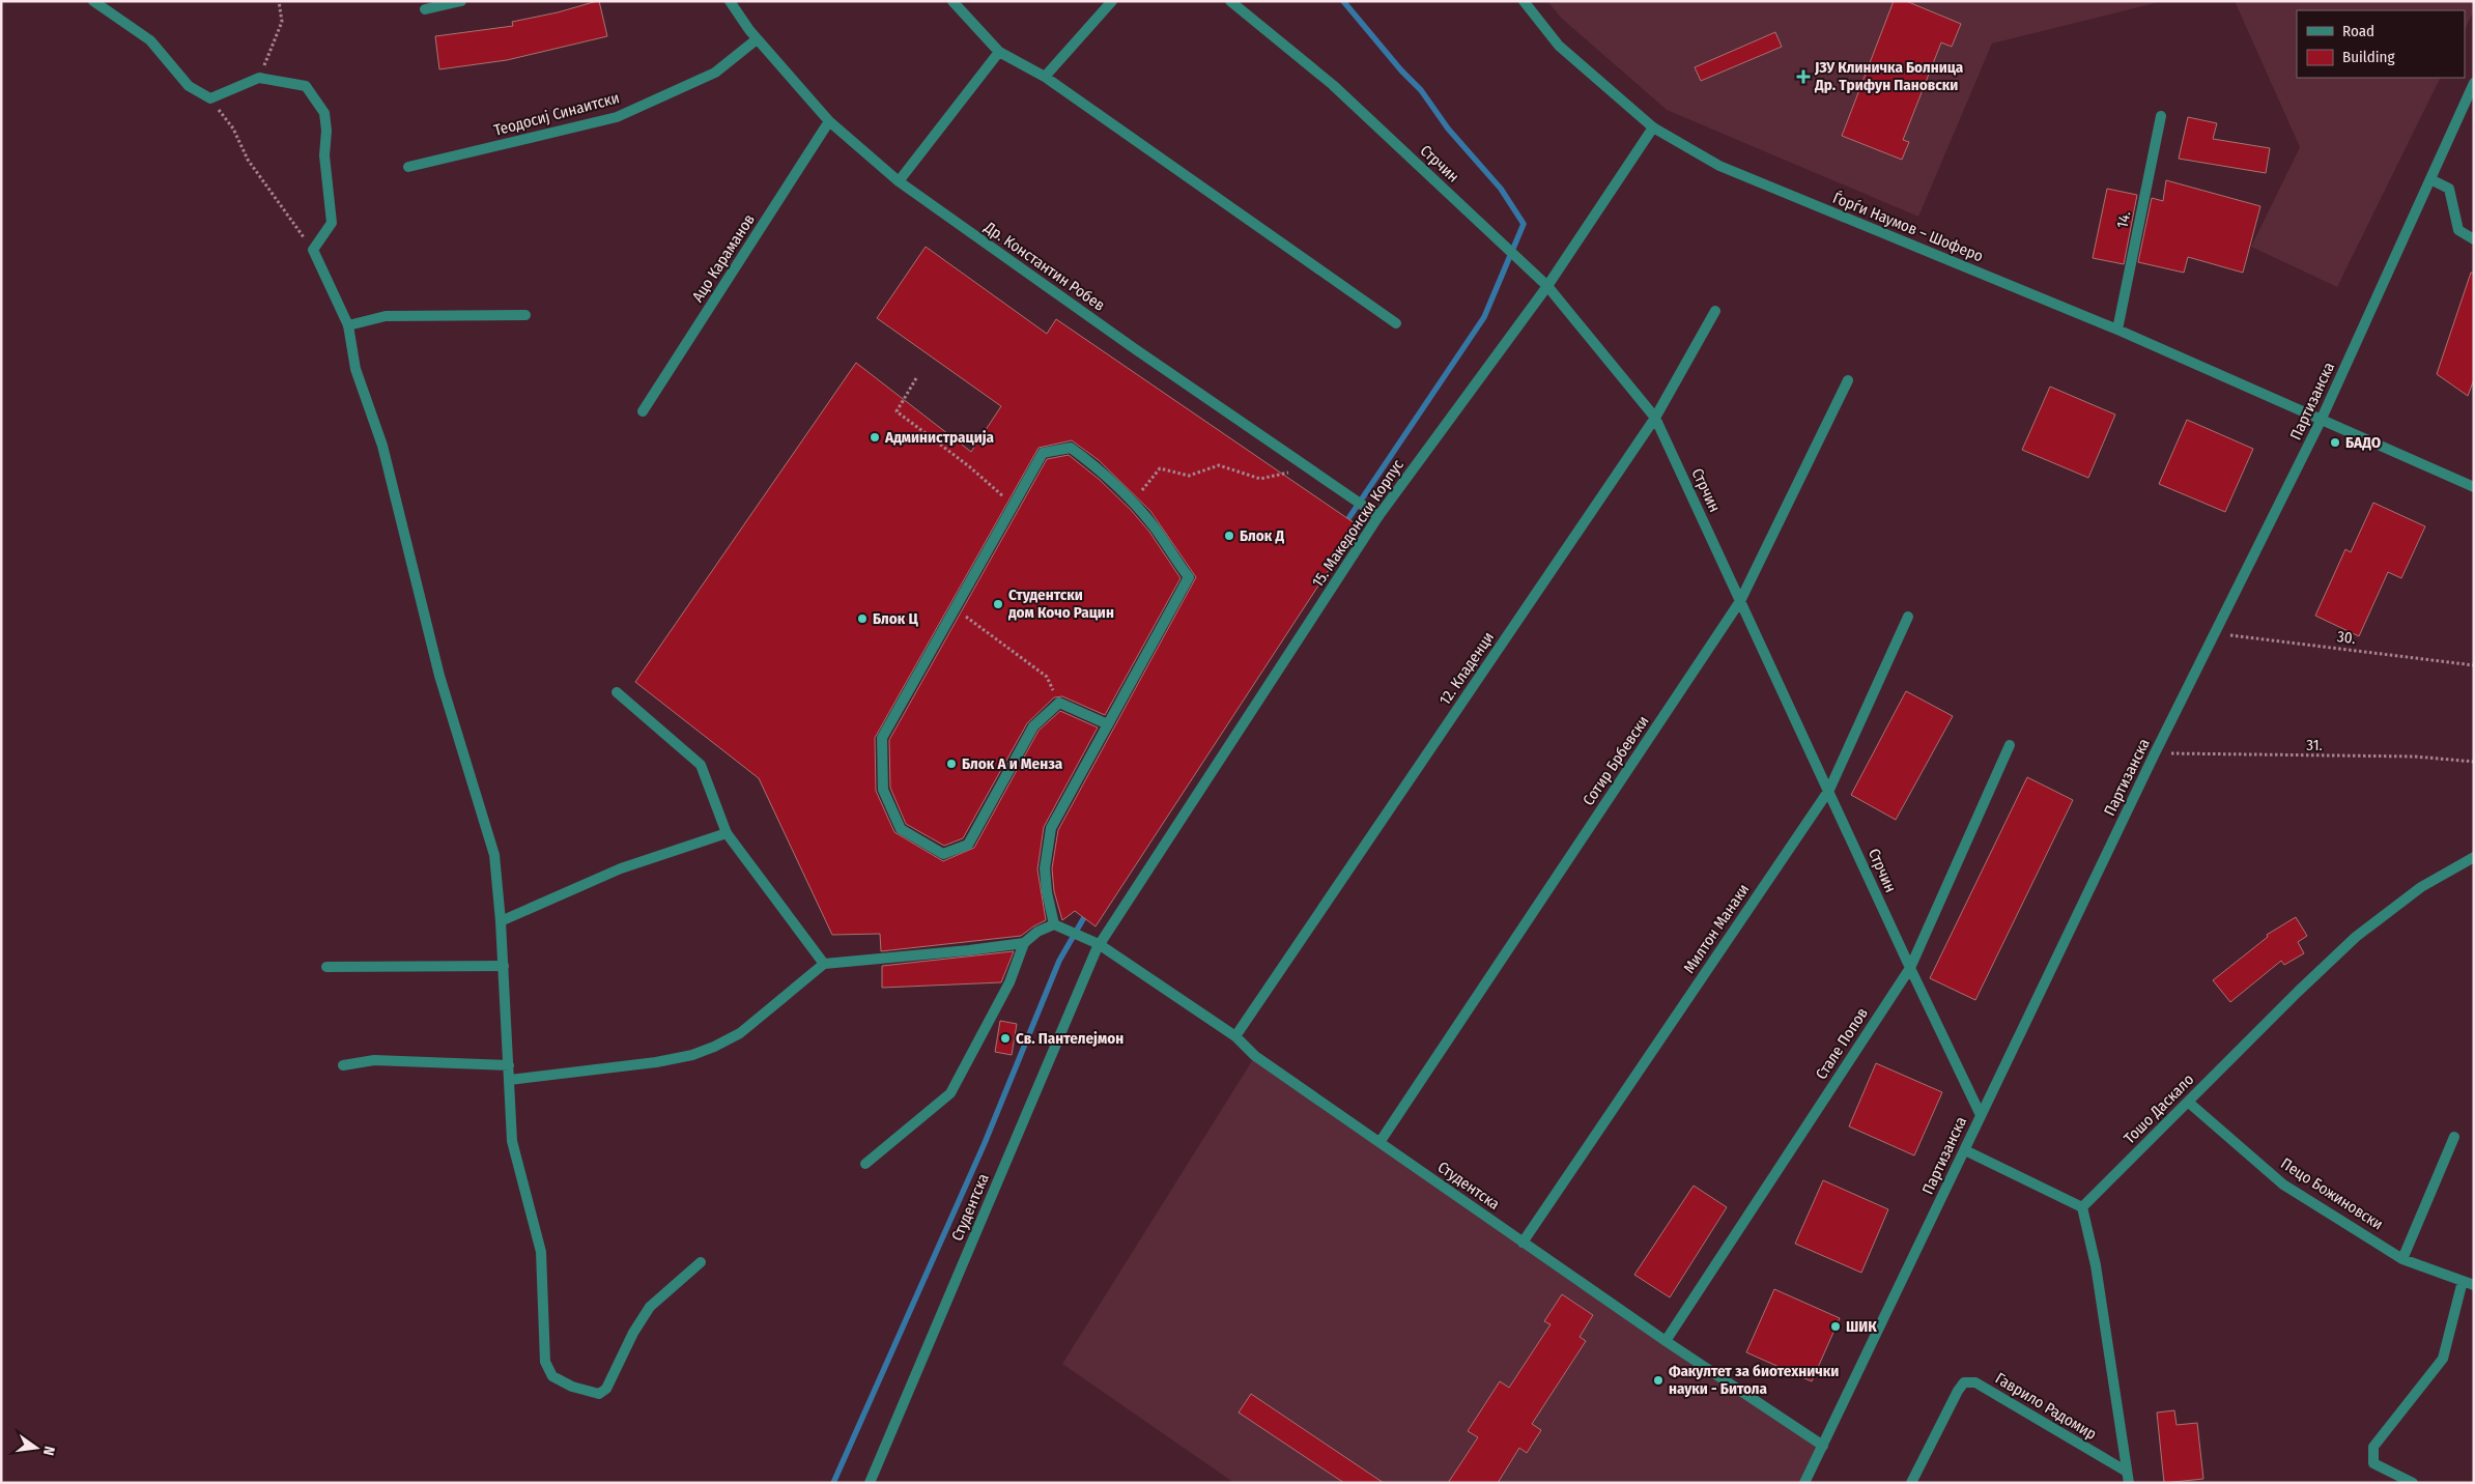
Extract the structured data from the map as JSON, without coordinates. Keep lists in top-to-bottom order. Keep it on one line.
{"streets":{"street":["Теодосиј Синаитски","Стрчин","14.","Ѓорѓи Наумов – Шоферо","Ацо Караманов","Др. Константин Робев","Партизанска","15. Македонски Корпус","12. Кладенци","Сотир Брбевски","Милтон Манаки","Стале Попов","Тошо Даскало","Студентска","Пецо Божиновски","Гаврило Радомир"],"path":["30.","31."]},"crossings":[["Теодосиј Синаитски","Др. Константин Робев"],["Стрчин","Партизанска"],["Стрчин","15. Македонски Корпус"],["Стрчин","12. Кладенци"],["Стрчин","Сотир Брбевски"],["Стрчин","Милтон Манаки"],["Стрчин","Стале Попов"],["14.","Ѓорѓи Наумов – Шоферо"],["Ѓорѓи Наумов – Шоферо","Партизанска"],["Ѓорѓи Наумов – Шоферо","15. Македонски Корпус"],["Ацо Караманов","Др. Константин Робев"],["Др. Константин Робев","15. Македонски Корпус"],["Партизанска","30."],["Партизанска","31."],["Партизанска","Студентска"],["15. Македонски Корпус","Студентска"],["12. Кладенци","Студентска"],["Сотир Брбевски","Студентска"],["Милтон Манаки","Студентска"],["Стале Попов","Студентска"],["Тошо Даскало","Пецо Божиновски"]],"places":{"health":["ЈЗУ Клиничка Болница Др. Трифун Пановски"],"other":["Администрација","БАДО","Блок Д","Студентски дом Кочо Рацин","Блок Ц","Блок А и Менза","Св. Пантелејмон","ШИК","Факултет за биотехнички науки - Битола"]},"legend":["Road","Building"],"north":"right"}
